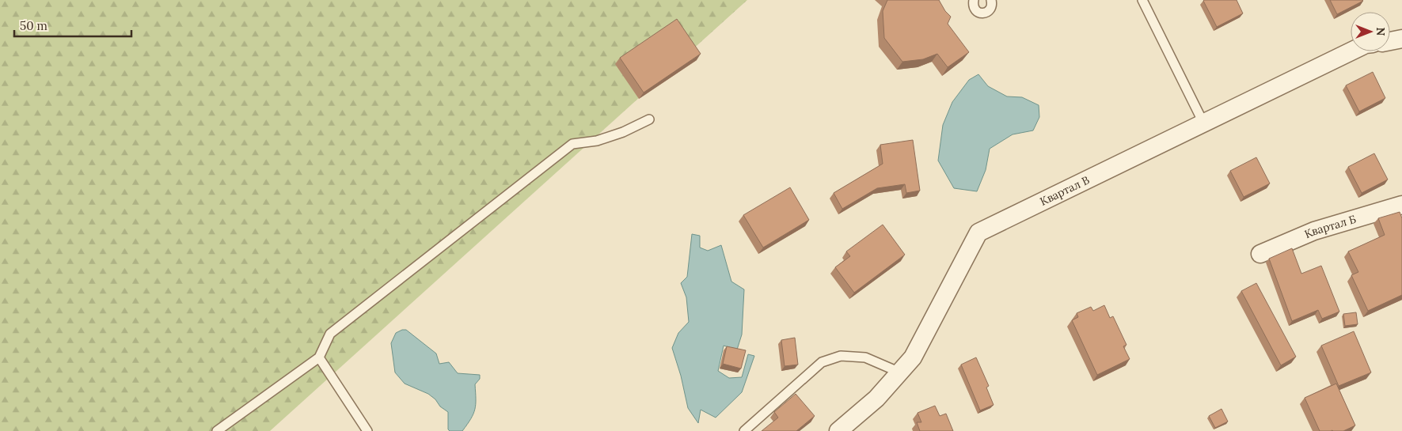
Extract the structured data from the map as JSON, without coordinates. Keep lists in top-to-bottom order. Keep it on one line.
{"streets":{"street":["Квартал В","Квартал Б"]},"scale_bar":"50 m","north":"right"}
